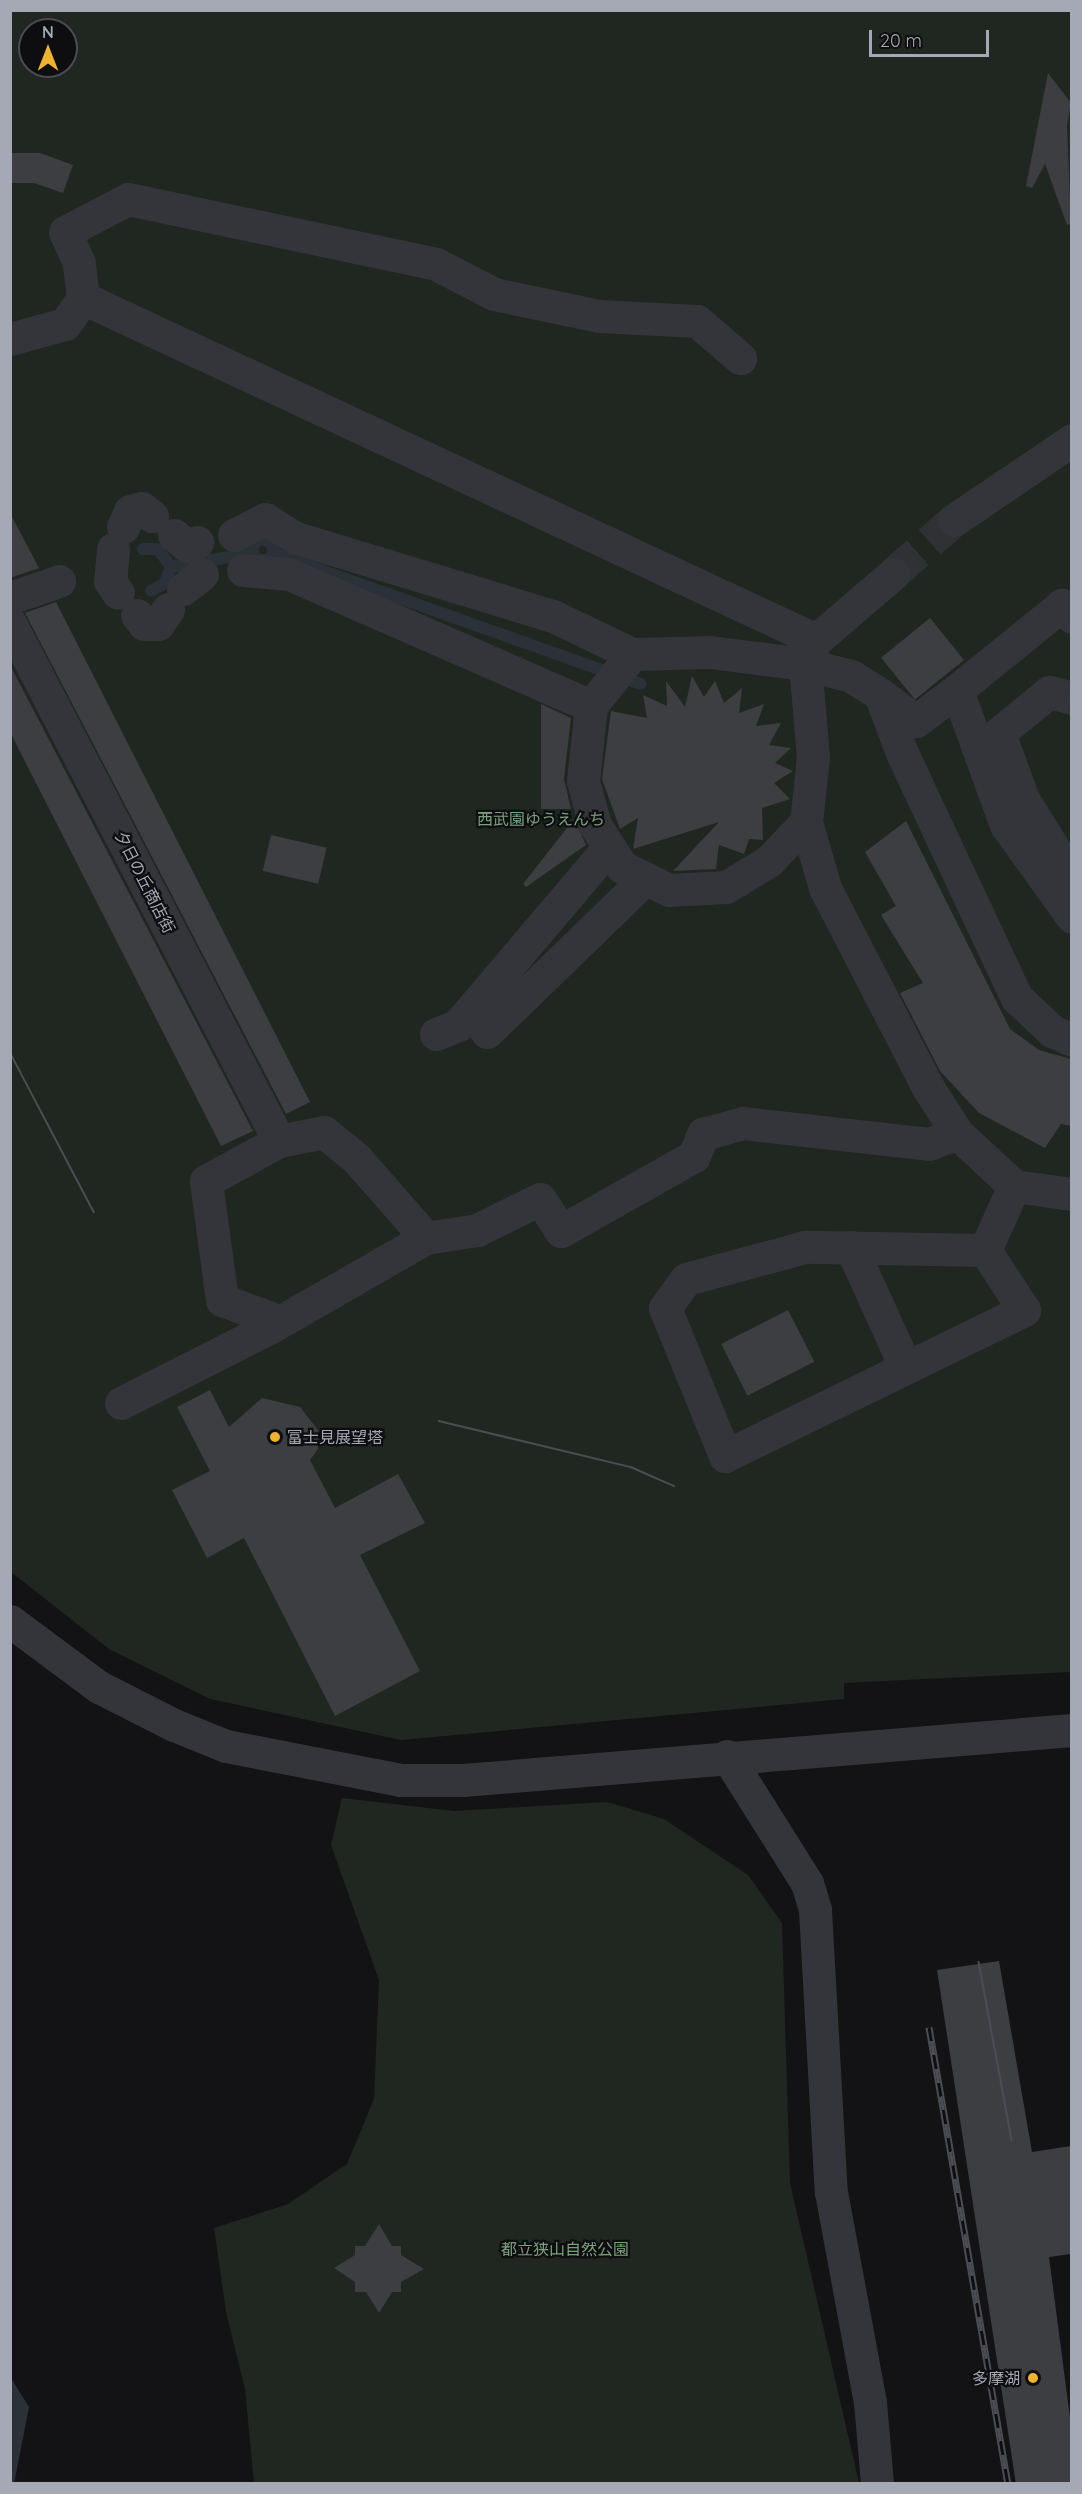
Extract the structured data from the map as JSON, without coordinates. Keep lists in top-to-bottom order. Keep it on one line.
{"streets":{"street":["夕日の丘商店街"]},"parks":["西武園ゆうえんち","都立狭山自然公園"],"places":["富士見展望塔","多摩湖"],"scale_bar":"20 m","north":"top"}
